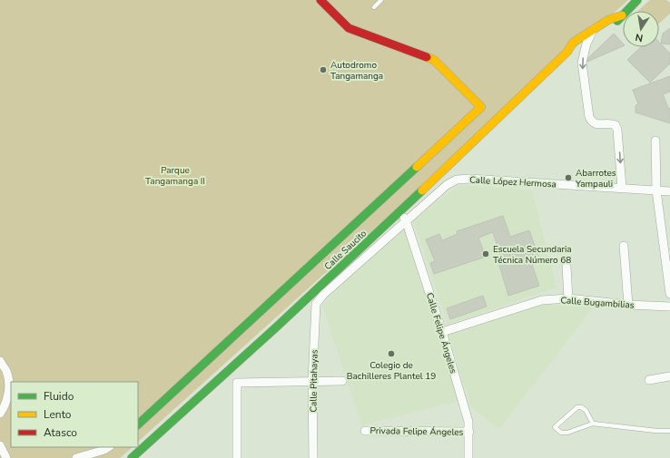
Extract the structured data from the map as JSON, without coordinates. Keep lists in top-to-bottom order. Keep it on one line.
{"streets":{"street":["Calle López Hermosa","Calle Saucito","Calle Bugambilias","Calle Felipe Ángeles","Calle Pitahayas","Privada Felipe Ángeles"]},"crossings":[["Calle López Hermosa","Calle Felipe Ángeles"],["Calle López Hermosa","Calle Pitahayas"],["Calle Saucito","Calle Felipe Ángeles"],["Calle Bugambilias","Calle Felipe Ángeles"],["Calle Felipe Ángeles","Privada Felipe Ángeles"]],"parks":["Parque Tangamanga II"],"places":["Autodromo Tangamanga","Abarrotes Yampauli","Escuela Secundaria Técnica Número 68","Colegio de Bachilleres Plantel 19"],"legend":["Fluido","Lento","Atasco"],"north":"bottom"}
